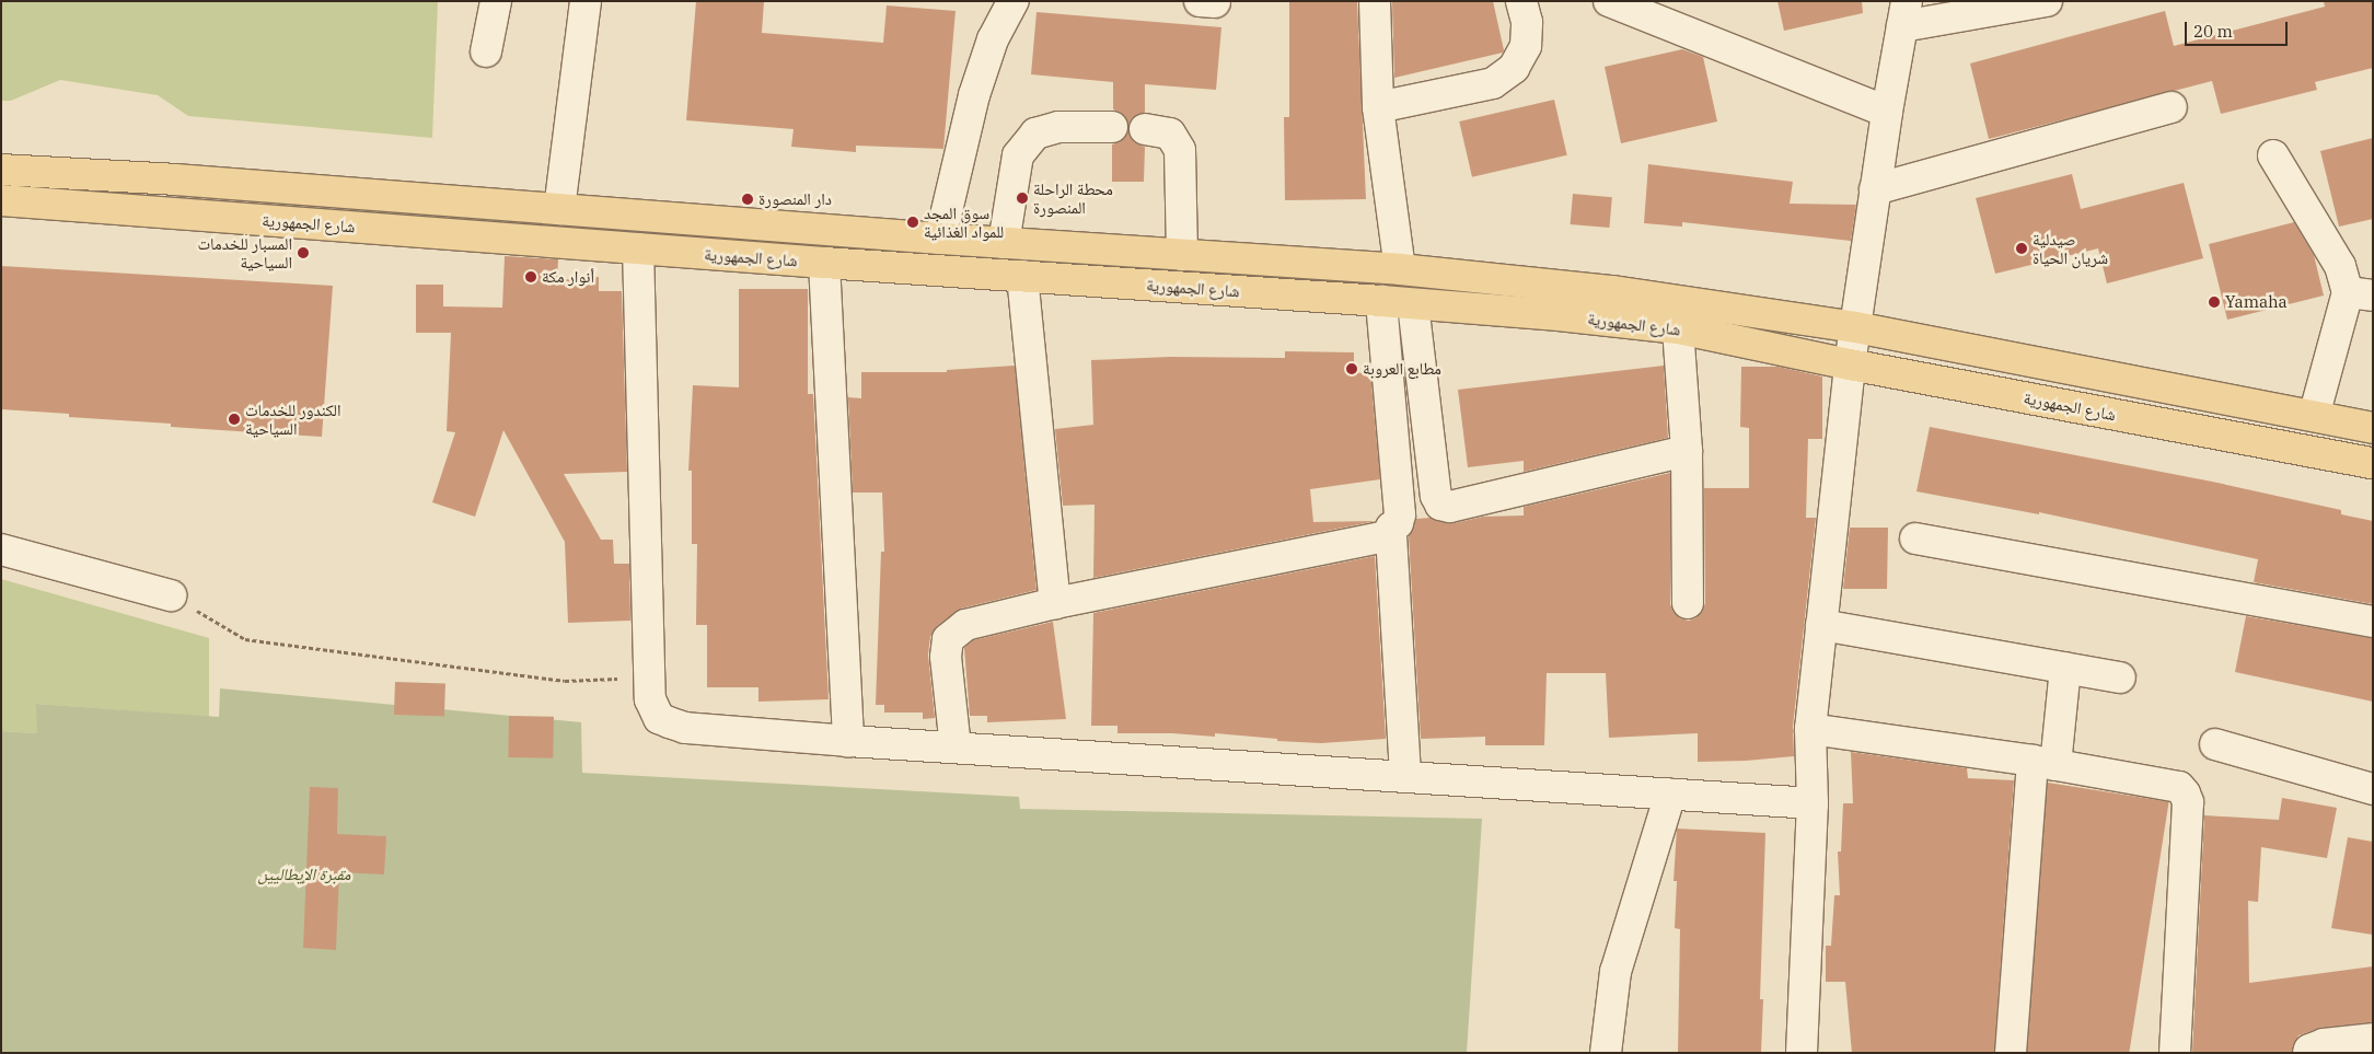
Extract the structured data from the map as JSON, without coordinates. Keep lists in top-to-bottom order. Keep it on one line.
{"streets":{"main road":["شارع الجمهورية"]},"parks":["مقبرة الإيطاليين"],"places":["محطة الراحلة المنصورة","دار المنصورة","سوق المجد للمواد الغذائية","صيدلية شريان الحياة","المسبار للخدمات السياحية","أنوار مكة","Yamaha","مطابع العروبة","الكندور للخدمات السياحية"],"scale_bar":"20 m"}
